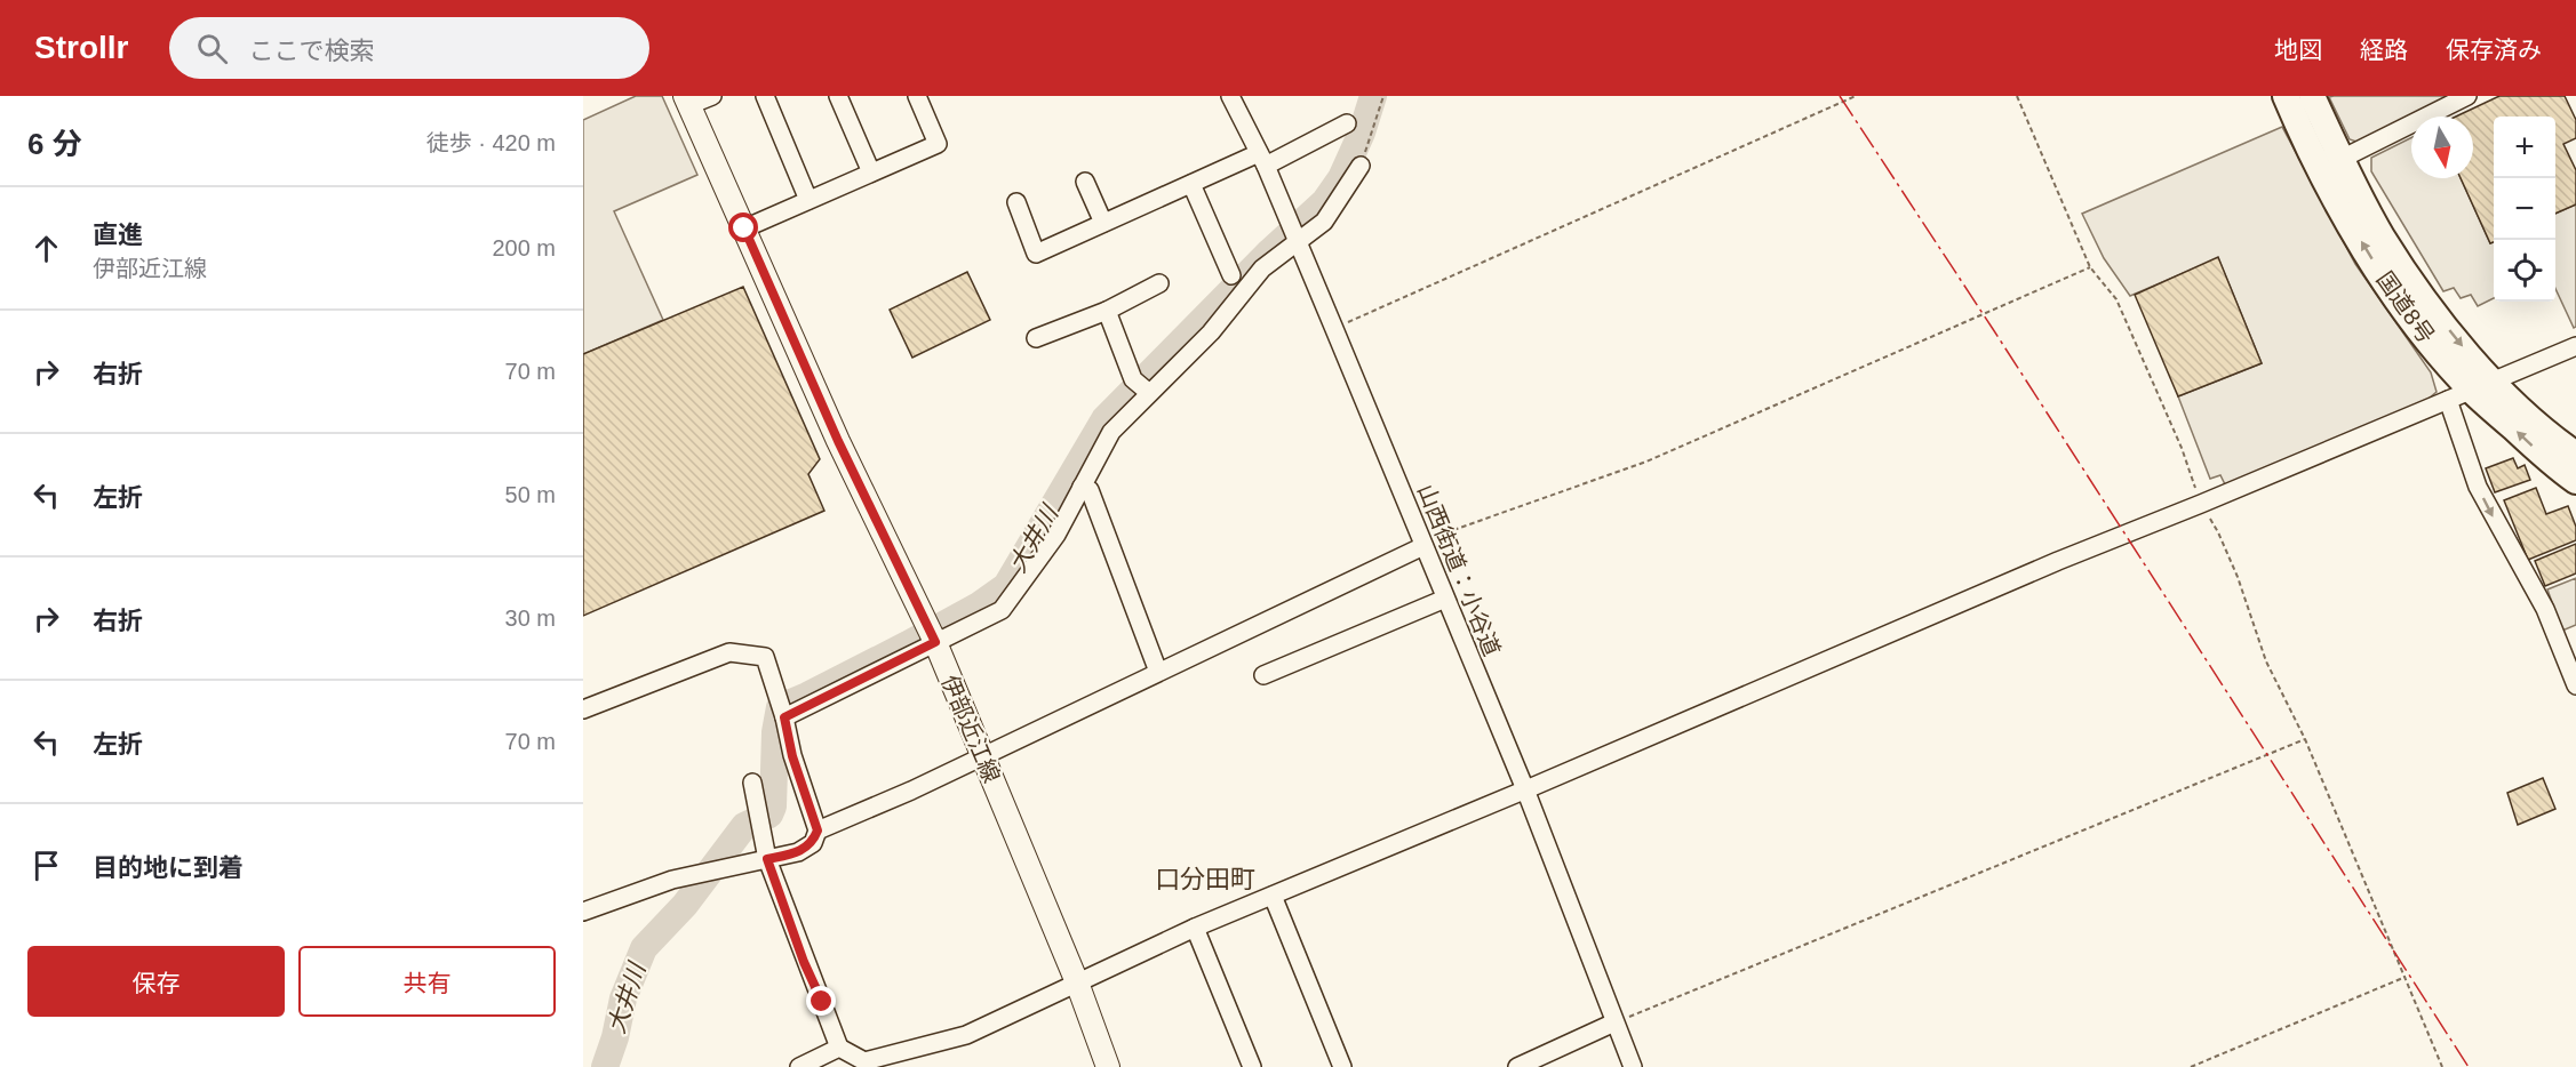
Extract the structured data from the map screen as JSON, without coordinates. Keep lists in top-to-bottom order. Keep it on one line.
{"streets":{"highway":["国道8号"],"main road":["伊部近江線"],"street":["山西街道：小谷道"]},"districts":["口分田町"],"water":["大井川"],"north":"bottom","page":{"header":"Strollr","search":"ここで検索","nav":["地図","経路","保存済み"],"heading":["6 分","徒歩 · 420 m"],"map_buttons":["+","−"],"list":[["直進","伊部近江線","200 m"],["右折","70 m"],["左折","50 m"],["右折","30 m"],["左折","70 m"],"目的地に到着"],"buttons":["保存","共有"]}}
